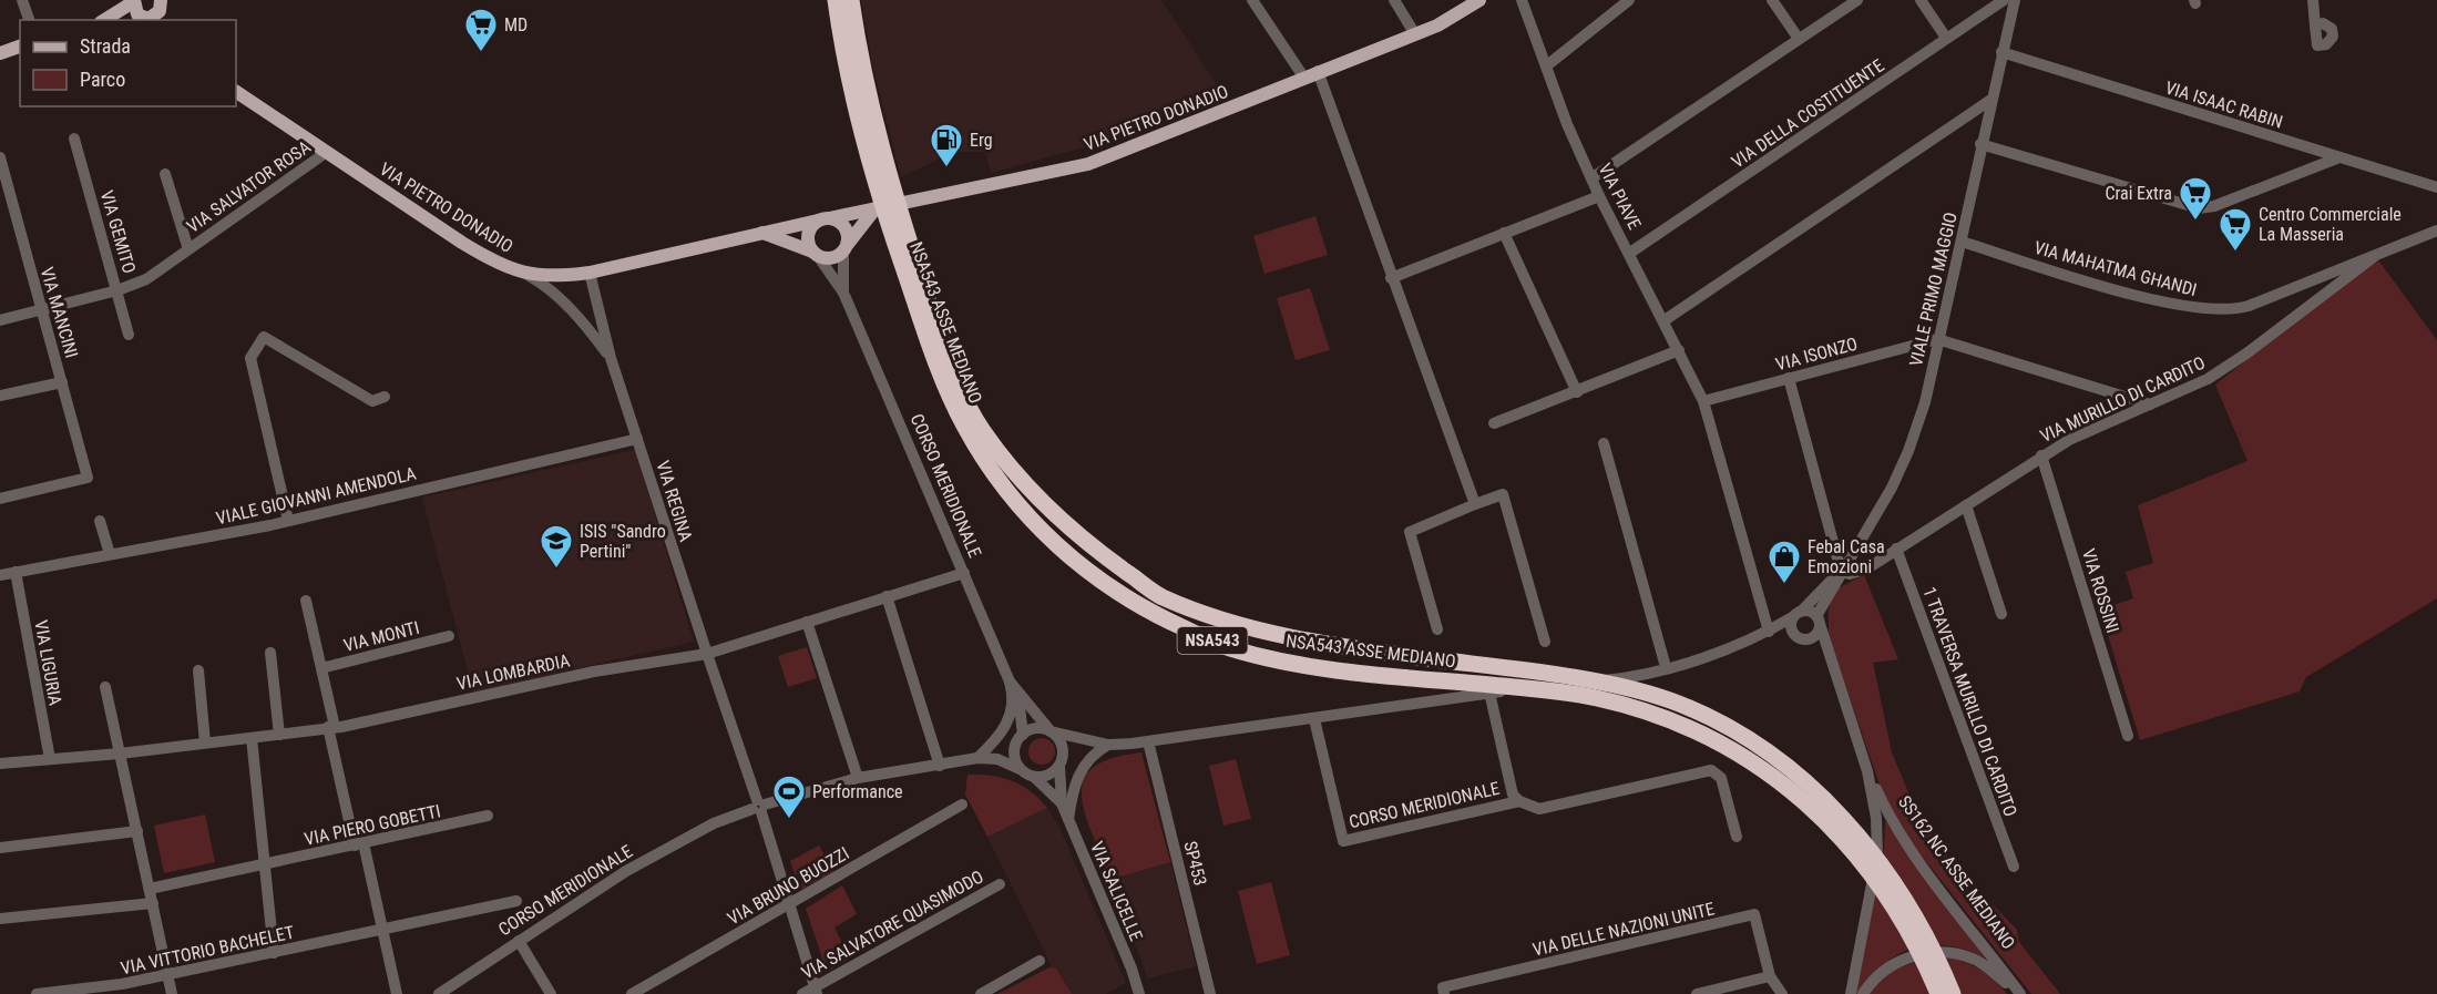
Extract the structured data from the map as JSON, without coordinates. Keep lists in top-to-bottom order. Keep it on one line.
{"streets":{"highway":["NSA543 ASSE MEDIANO","NSA543"],"main road":["VIA PIETRO DONADIO"],"street":["VIA ISAAC RABIN","VIA DELLA COSTITUENTE","VIA SALVATOR ROSA","VIA PIAVE","VIA GEMITO","VIA MAHATMA GHANDI","VIALE PRIMO MAGGIO","VIA MANCINI","VIA ISONZO","VIA MURILLO DI CARDITO","CORSO MERIDIONALE","VIALE GIOVANNI AMENDOLA","VIA REGINA","VIA ROSSINI","VIA MONTI","VIA LIGURIA","VIA LOMBARDIA","1 TRAVERSA MURILLO DI CARDITO","VIA PIERO GOBETTI","SP453","SS162 NC ASSE MEDIANO","VIA BRUNO BUOZZI","VIA SALICELLE","VIA SALVATORE QUASIMODO","VIA DELLE NAZIONI UNITE","VIA VITTORIO BACHELET"]},"crossings":[["VIA ISAAC RABIN","VIALE PRIMO MAGGIO"],["VIA DELLA COSTITUENTE","VIA PIAVE"],["VIA PIETRO DONADIO","VIA SALVATOR ROSA"],["VIA PIETRO DONADIO","VIA REGINA"],["VIA SALVATOR ROSA","VIA GEMITO"],["VIA SALVATOR ROSA","VIA MANCINI"],["VIA PIAVE","VIA ISONZO"],["VIA MAHATMA GHANDI","VIALE PRIMO MAGGIO"],["VIA MAHATMA GHANDI","VIA MURILLO DI CARDITO"],["VIALE PRIMO MAGGIO","VIA ISONZO"],["VIALE PRIMO MAGGIO","VIA MURILLO DI CARDITO"],["VIALE PRIMO MAGGIO","SS162 NC ASSE MEDIANO"],["VIA MURILLO DI CARDITO","VIA ROSSINI"],["VIA MURILLO DI CARDITO","1 TRAVERSA MURILLO DI CARDITO"],["CORSO MERIDIONALE","VIA LOMBARDIA"],["VIALE GIOVANNI AMENDOLA","VIA REGINA"],["VIALE GIOVANNI AMENDOLA","VIA LIGURIA"],["VIA REGINA","VIA LOMBARDIA"],["VIA MONTI","VIA LOMBARDIA"],["VIA LIGURIA","VIA LOMBARDIA"]],"places":{"supermarket":["MD","Crai Extra","Centro Commerciale La Masseria"],"fuel station":["Erg"],"school or university":["ISIS \"Sandro Pertini\""],"shop":["Febal Casa Emozioni"],"sports":["Performance"]},"legend":["Strada","Parco"]}
